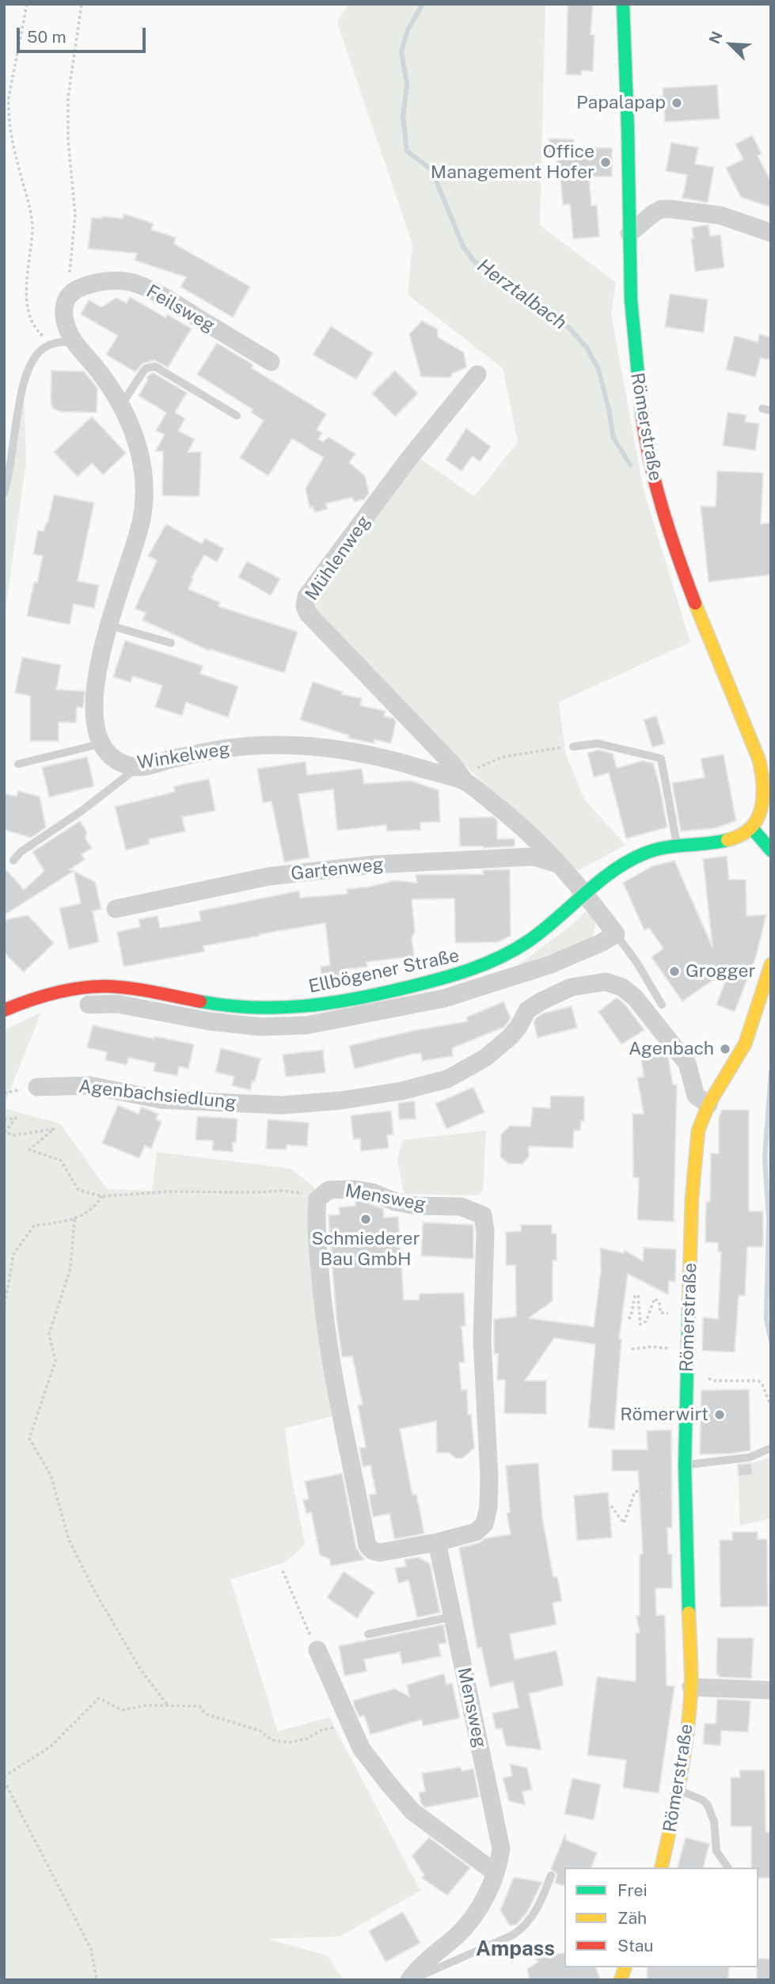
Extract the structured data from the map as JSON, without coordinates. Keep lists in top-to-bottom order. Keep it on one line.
{"streets":{"main road":["Römerstraße","Ellbögener Straße"],"street":["Feilsweg","Mühlenweg","Winkelweg","Gartenweg","Agenbachsiedlung","Mensweg"]},"crossings":[["Römerstraße","Agenbachsiedlung"],["Mühlenweg","Winkelweg"],["Winkelweg","Gartenweg"],["Winkelweg","Ellbögener Straße"]],"districts":["Ampass"],"water":["Herztalbach"],"places":["Papalapap","Office Management Hofer","Grogger","Agenbach","Schmiederer Bau GmbH","Römerwirt"],"legend":["Frei","Zäh","Stau"],"scale_bar":"50 m","north":"top left"}
